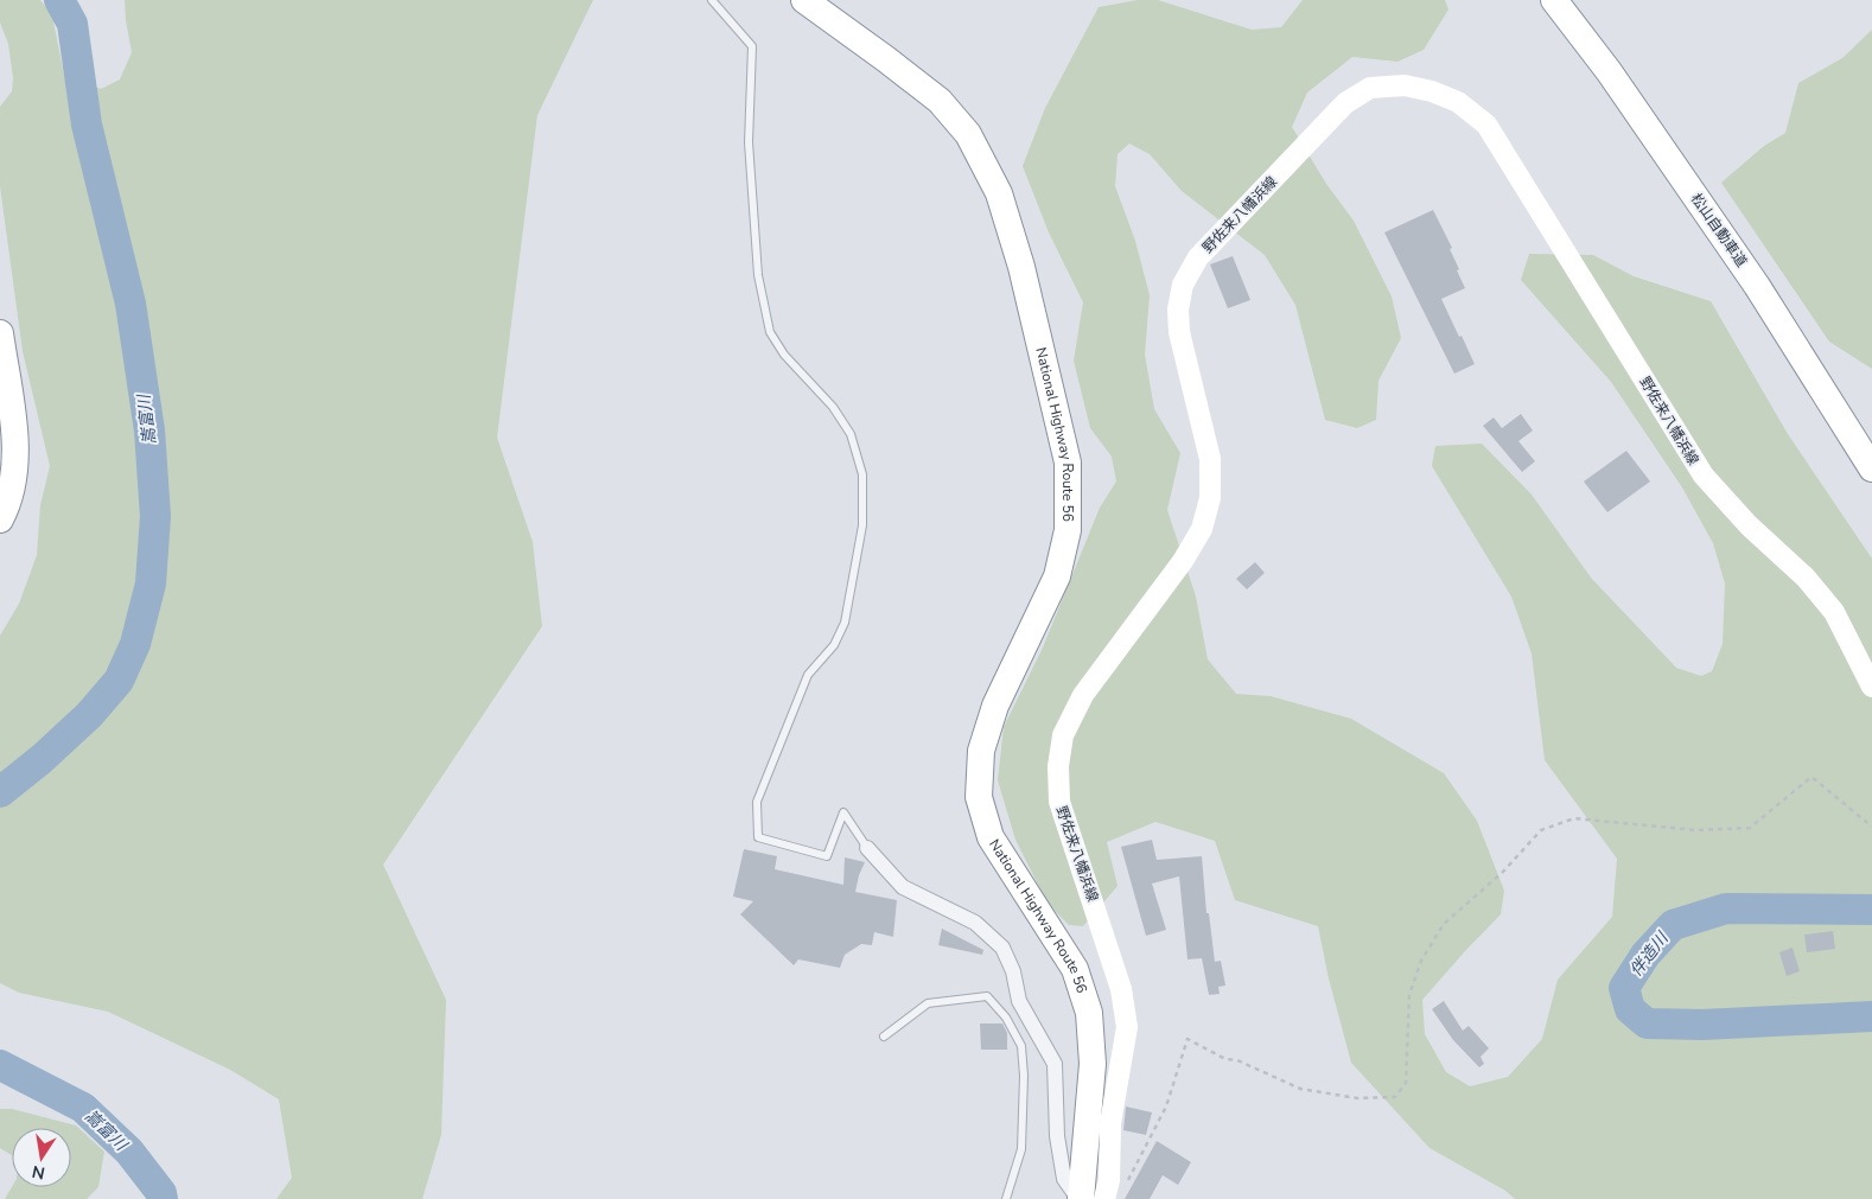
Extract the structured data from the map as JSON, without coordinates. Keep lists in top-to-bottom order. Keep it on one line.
{"streets":{"highway":["松山自動車道","National Highway Route 56"],"main road":["野佐来八幡浜線"]},"water":["嵩富川","伴造川"],"north":"bottom"}
